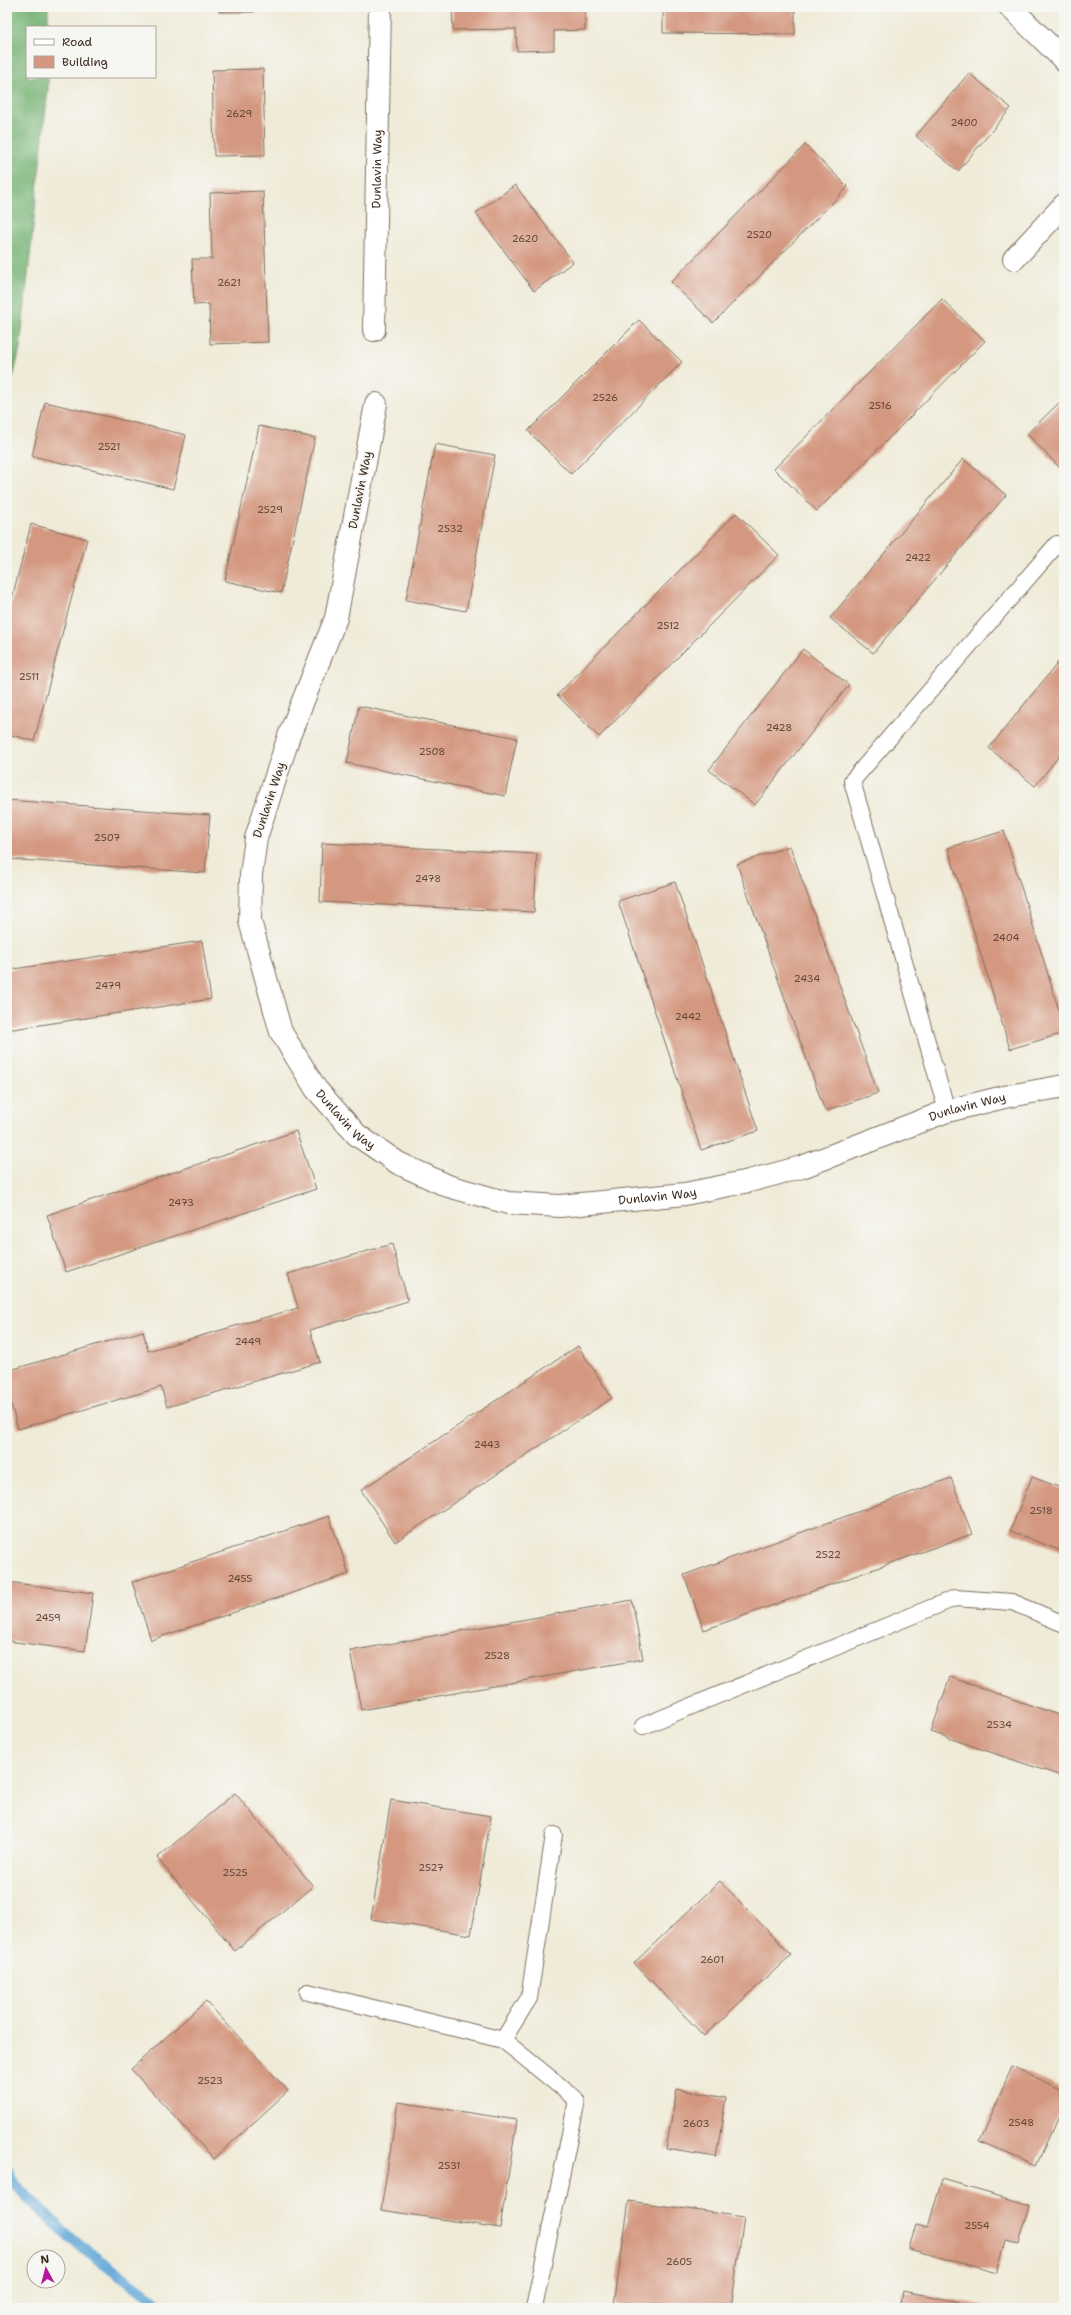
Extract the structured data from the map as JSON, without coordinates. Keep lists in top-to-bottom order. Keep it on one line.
{"streets":{"street":["Dunlavin Way"]},"house_numbers":["2629","2400","2520","2620","2621","2526","2516","2521","2529","2532","2422","2512","2511","2428","2508","2507","2478","2404","2434","2479","2442","2473","2449","2443","2518","2522","2455","2459","2528","2534","2527","2525","2601","2523","2548","2603","2531","2554","2605"],"legend":["Road","Building"],"north":"top"}
